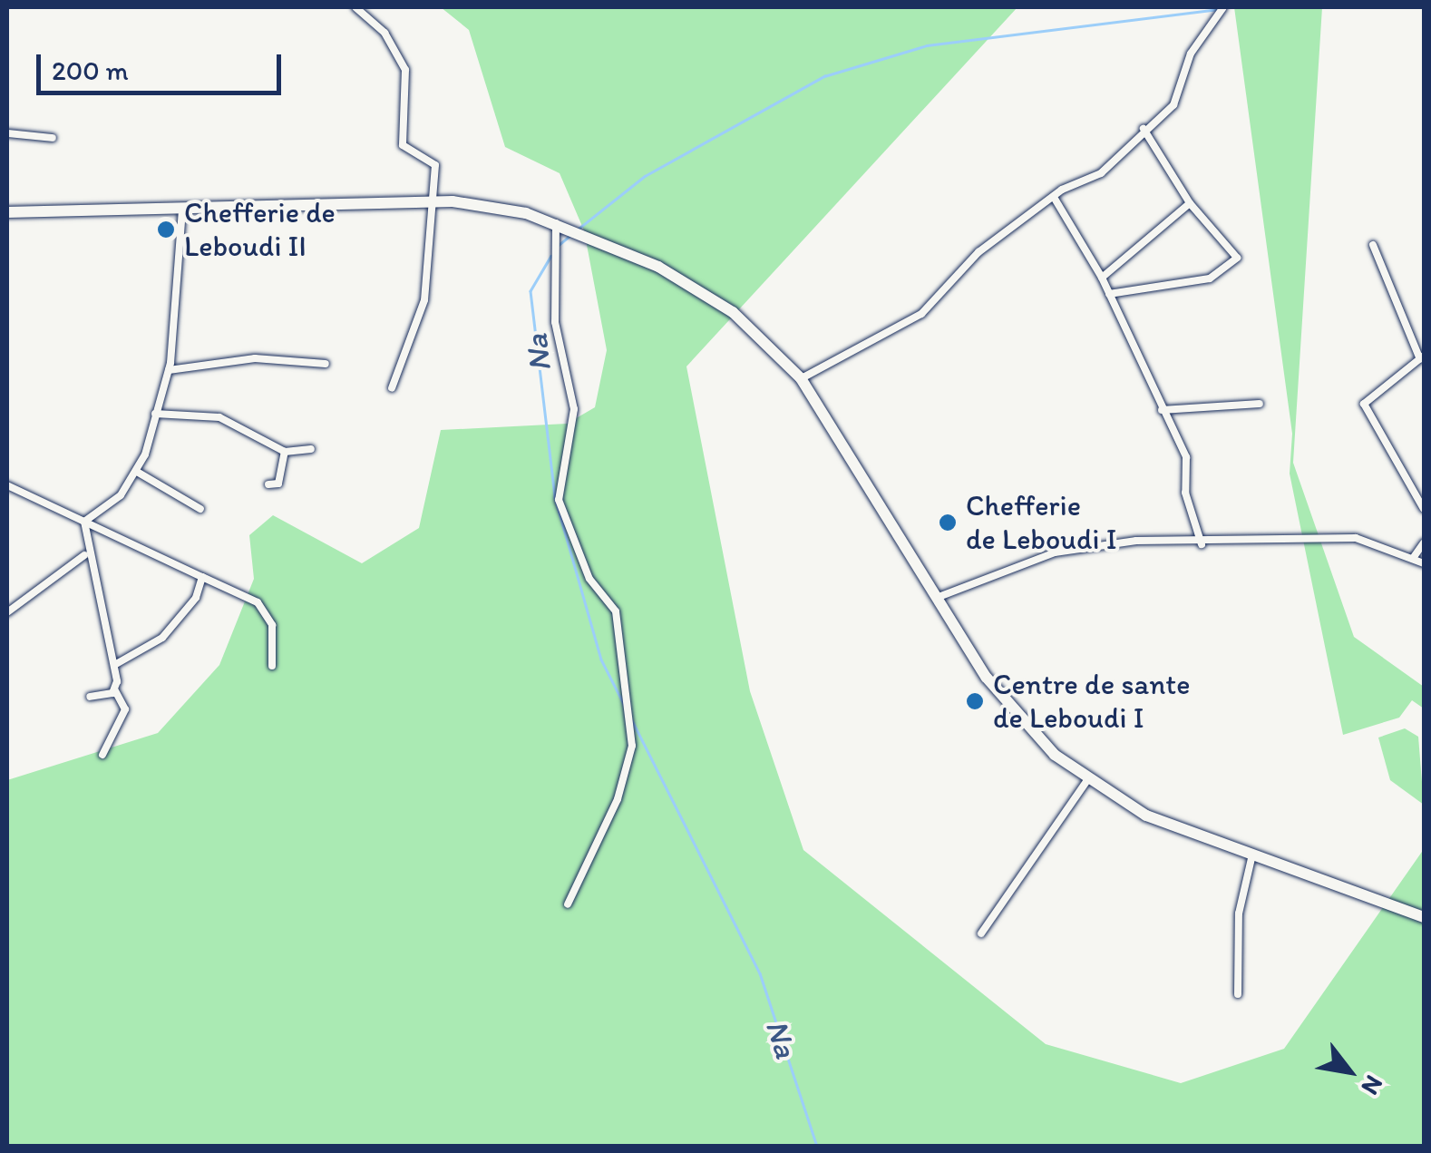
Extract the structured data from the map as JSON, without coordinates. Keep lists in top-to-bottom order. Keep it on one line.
{"water":["Na"],"places":["Chefferie de Leboudi II","Chefferie de Leboudi I","Centre de sante de Leboudi I"],"scale_bar":"200 m","north":"bottom right"}
